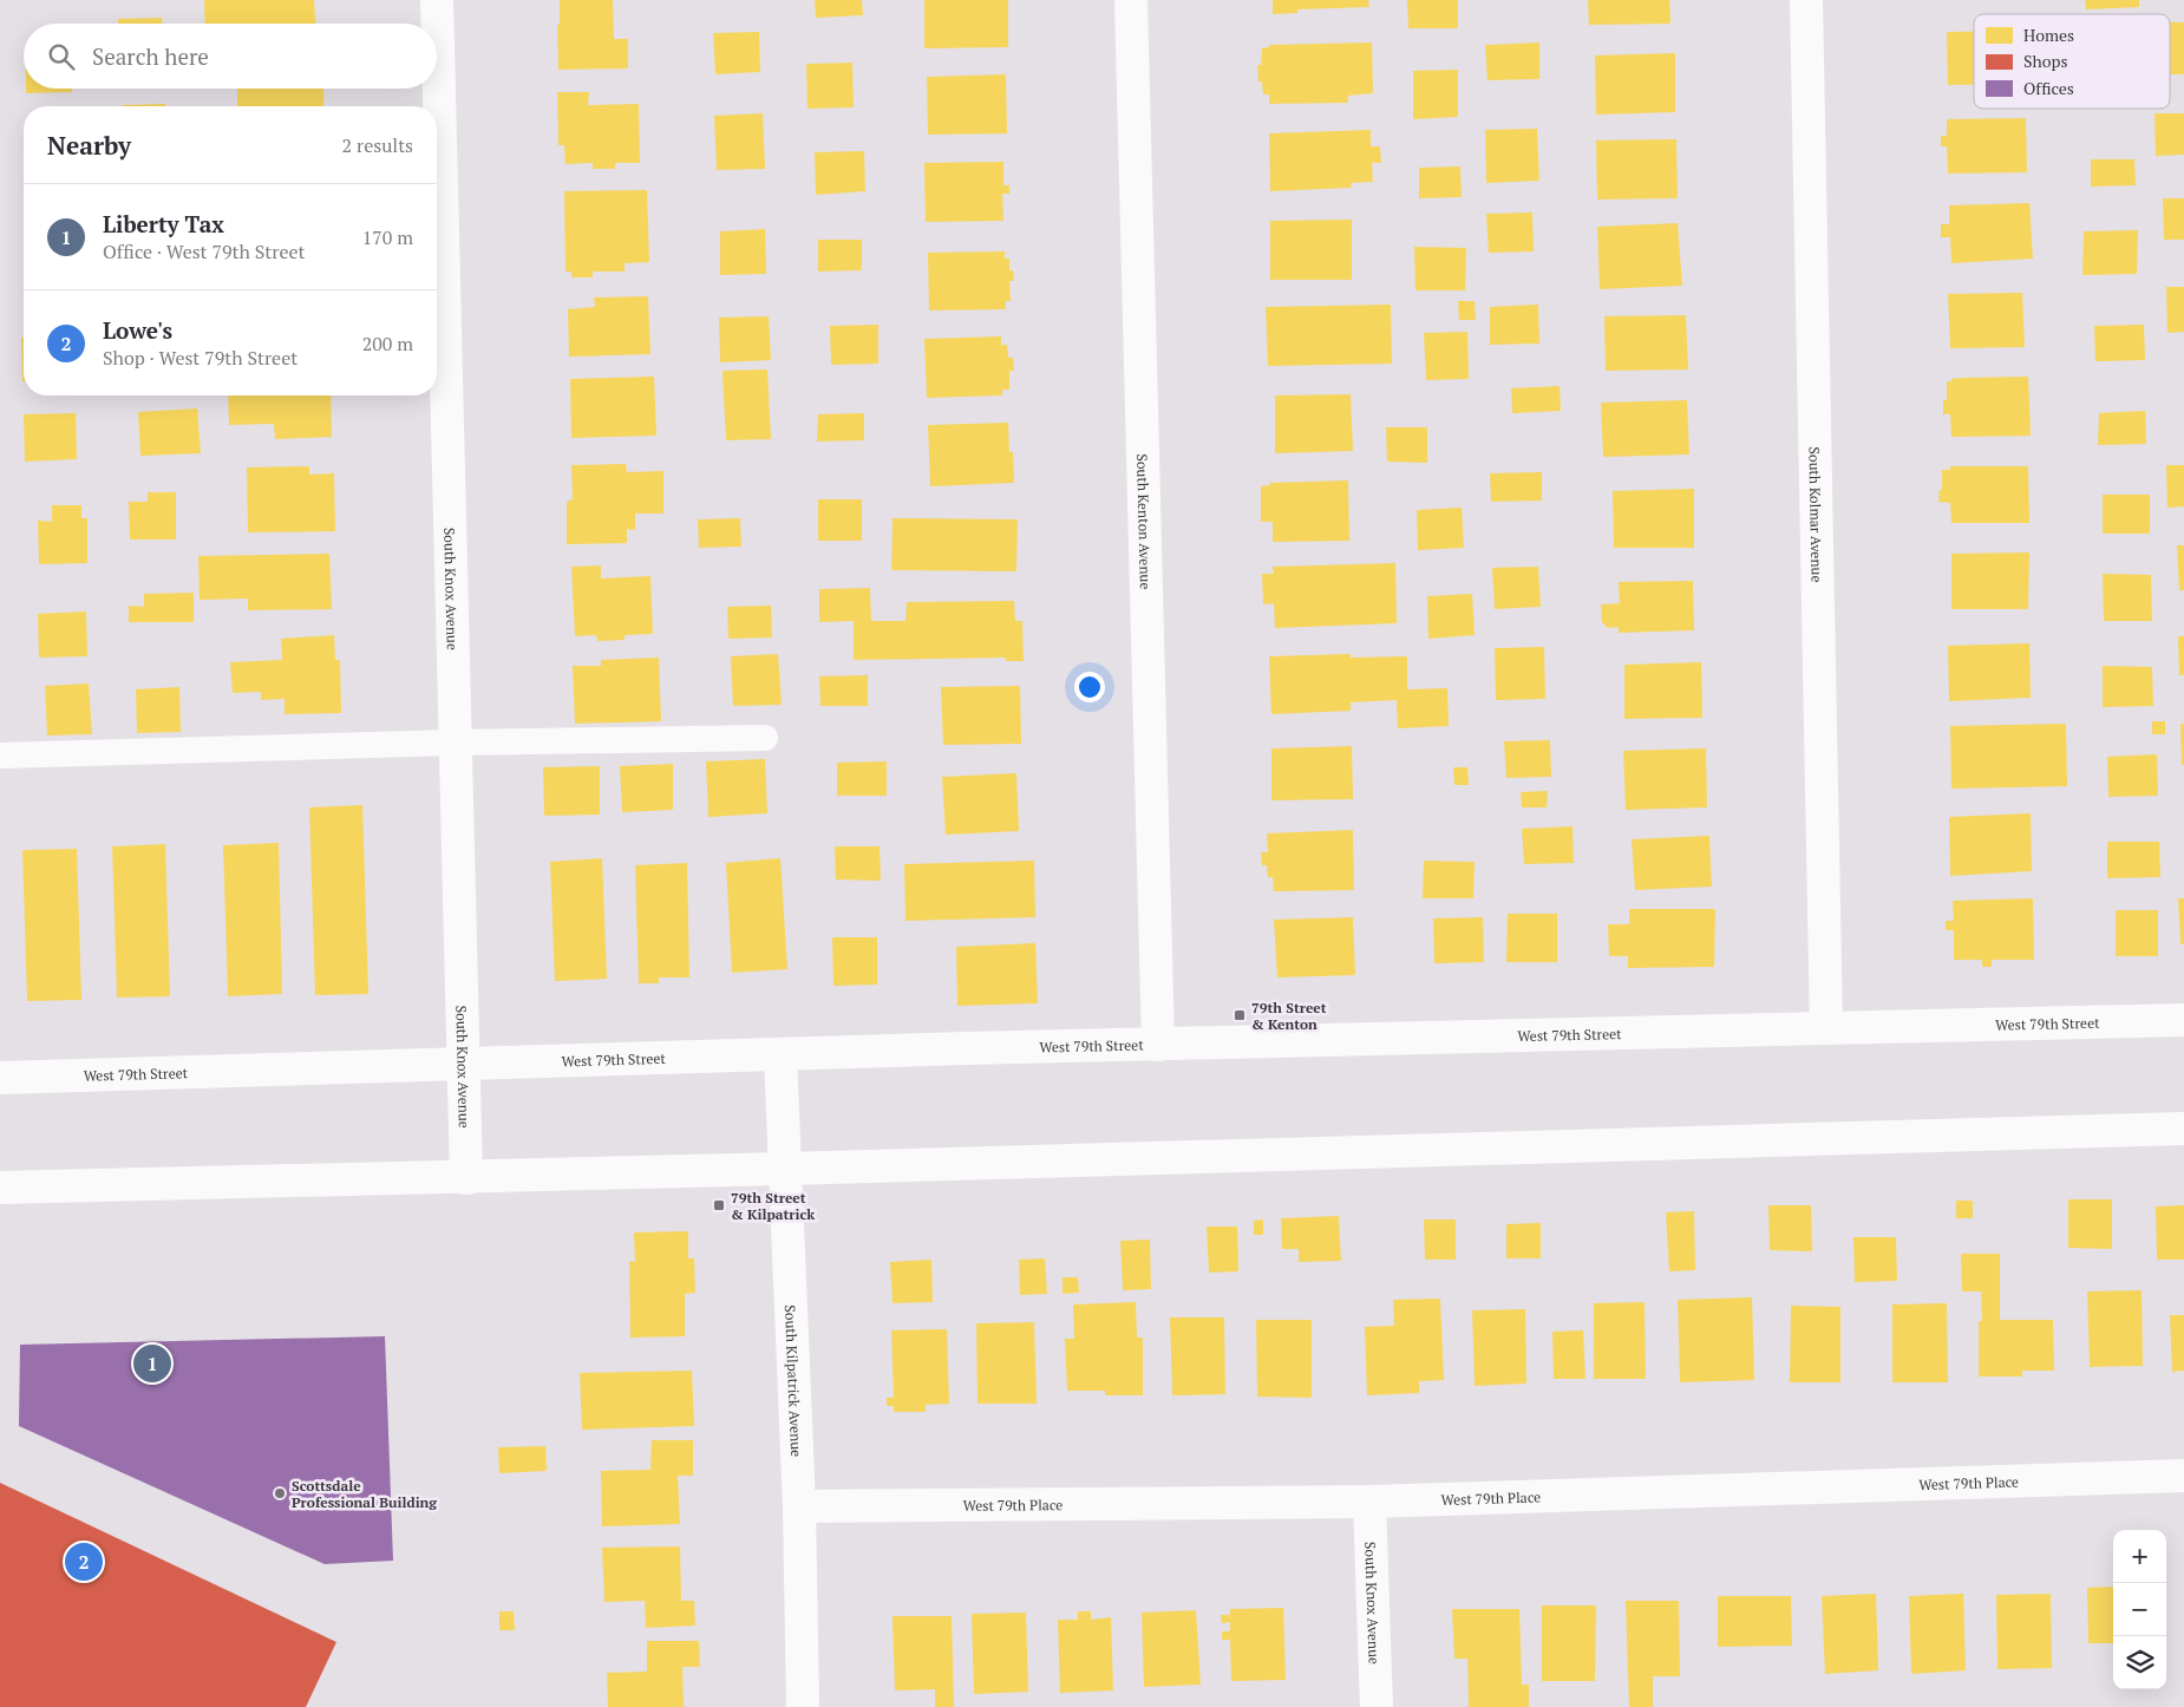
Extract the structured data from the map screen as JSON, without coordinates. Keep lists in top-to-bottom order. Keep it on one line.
{"streets":{"street":["South Kolmar Avenue","South Kenton Avenue","South Knox Avenue","West 79th Street","South Kilpatrick Avenue","West 79th Place"]},"crossings":[["South Kolmar Avenue","West 79th Street"],["South Kenton Avenue","West 79th Street"],["South Knox Avenue","West 79th Street"],["South Knox Avenue","West 79th Place"],["West 79th Street","South Kilpatrick Avenue"],["South Kilpatrick Avenue","West 79th Place"]],"places":{"transit":["79th Street & Kenton","79th Street & Kilpatrick"],"other":["Scottsdale Professional Building"]},"legend":["Homes","Shops","Offices"],"page":{"search":"Search here","heading":["Nearby","2 results"],"list":[{"mark":"1","name":"Liberty Tax","note":"Office · West 79th Street","value":"170 m"},{"mark":"2","name":"Lowe's","note":"Shop · West 79th Street","value":"200 m"}],"pins":["1","2"],"map_buttons":["+","−"]}}
